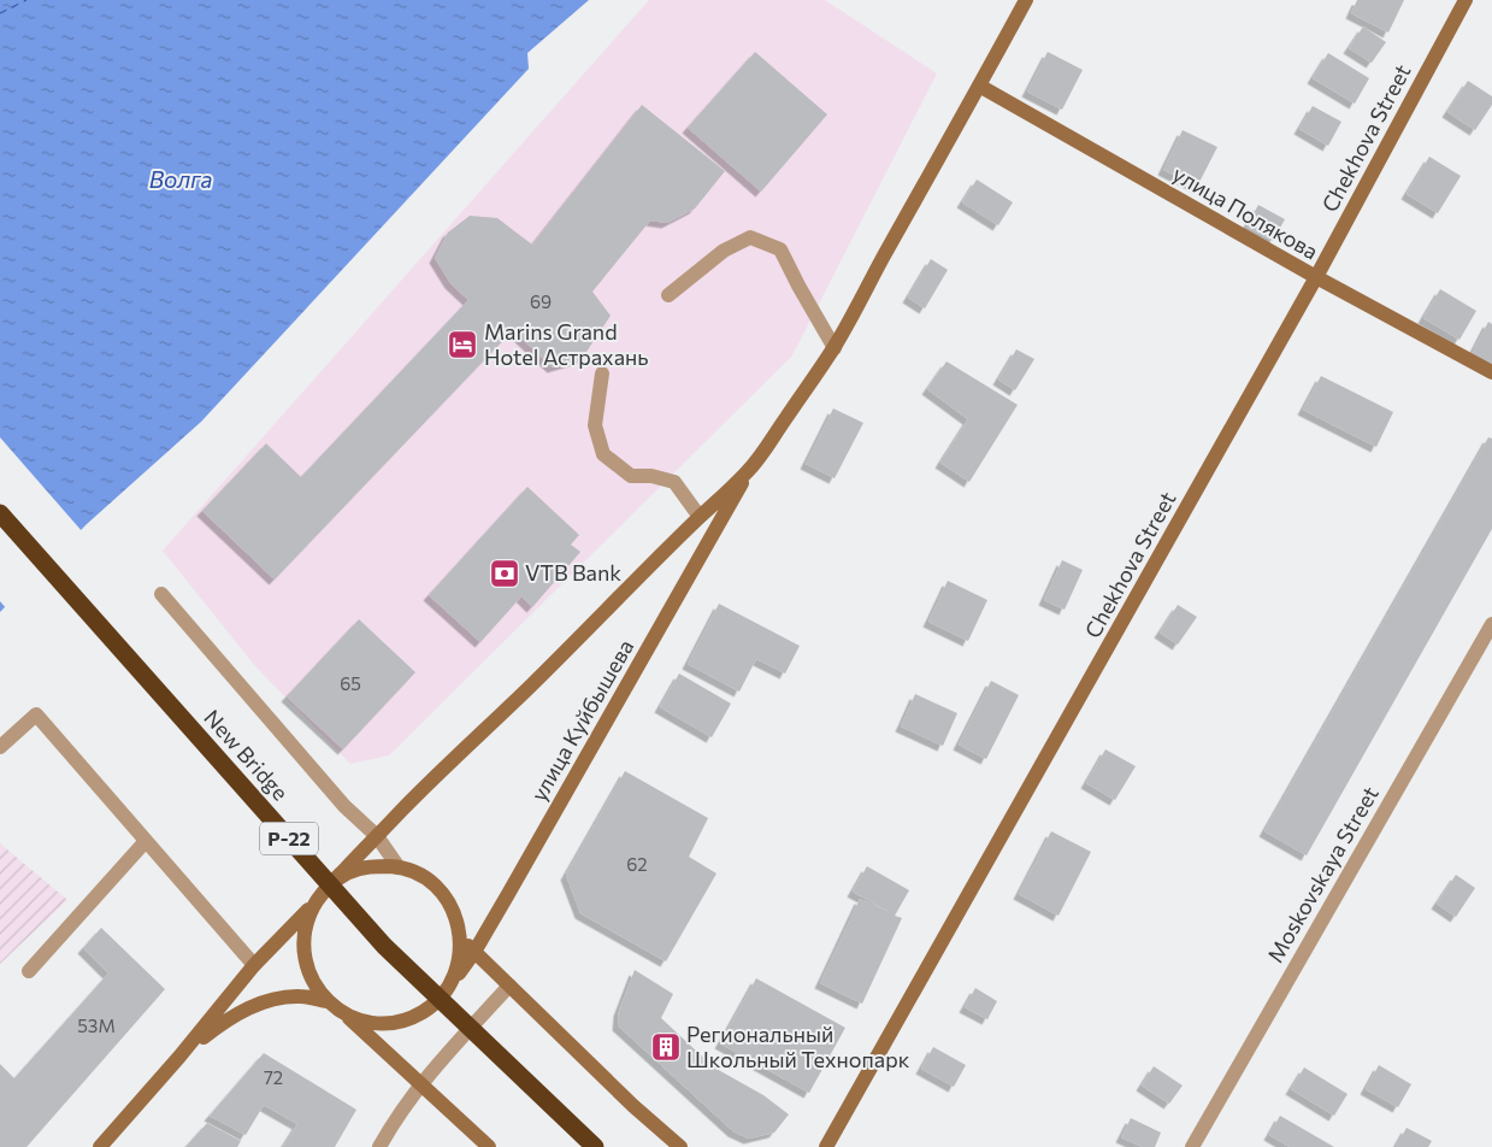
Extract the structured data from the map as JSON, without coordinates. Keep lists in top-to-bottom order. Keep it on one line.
{"streets":{"highway":["New Bridge","Р-22"],"street":["Chekhova Street","улица Полякова","улица Куйбышева","Moskovskaya Street"]},"crossings":[["Chekhova Street","улица Полякова"]],"water":["Волга"],"places":{"hotel":["Marins Grand Hotel Астрахань"],"bank":["VTB Bank"],"building":["Региональный Школьный Технопарк"]},"house_numbers":["69","65","62","53М","72"]}
